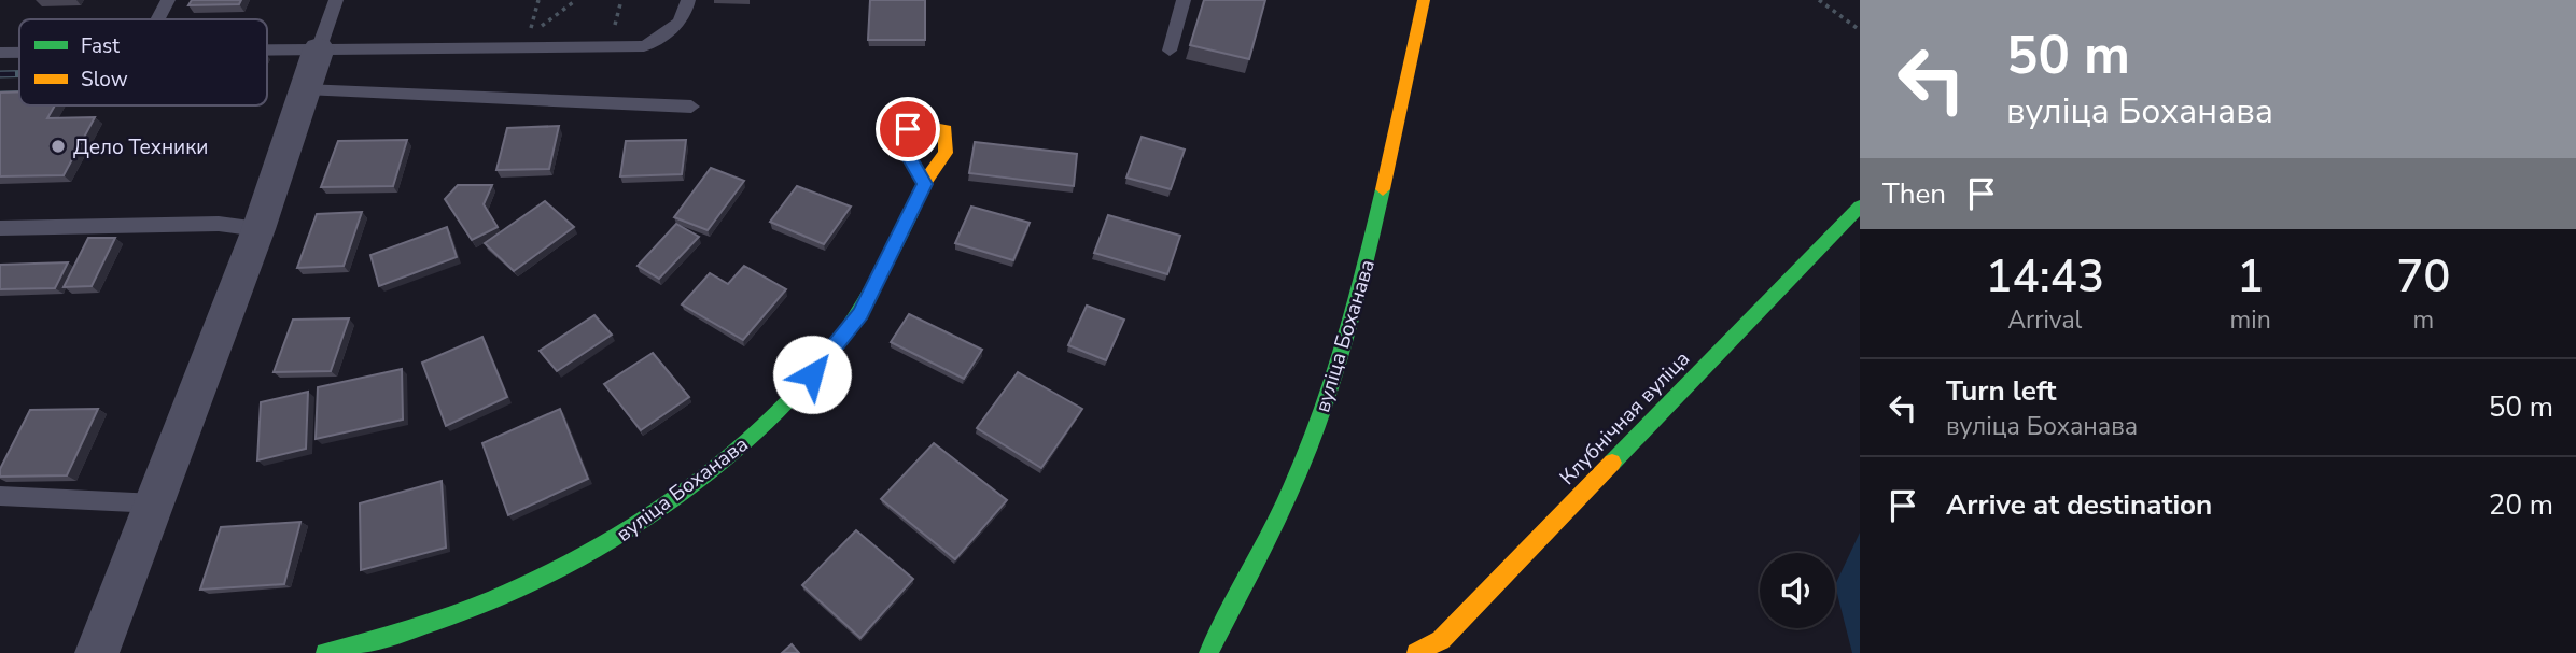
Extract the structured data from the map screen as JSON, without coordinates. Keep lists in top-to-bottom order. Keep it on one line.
{"streets":{"street":["вуліца Боханава","Клубнічная вуліца"]},"places":["Дело Техники"],"legend":["Fast","Slow"],"page":{"turn":["50 m","вуліца Боханава"],"then":"Then","eta":["14:43","Arrival","1","min","70","m"],"list":[{"name":"Turn left","note":"вуліца Боханава","value":"50 m"},{"name":"Arrive at destination","value":"20 m"}]}}
